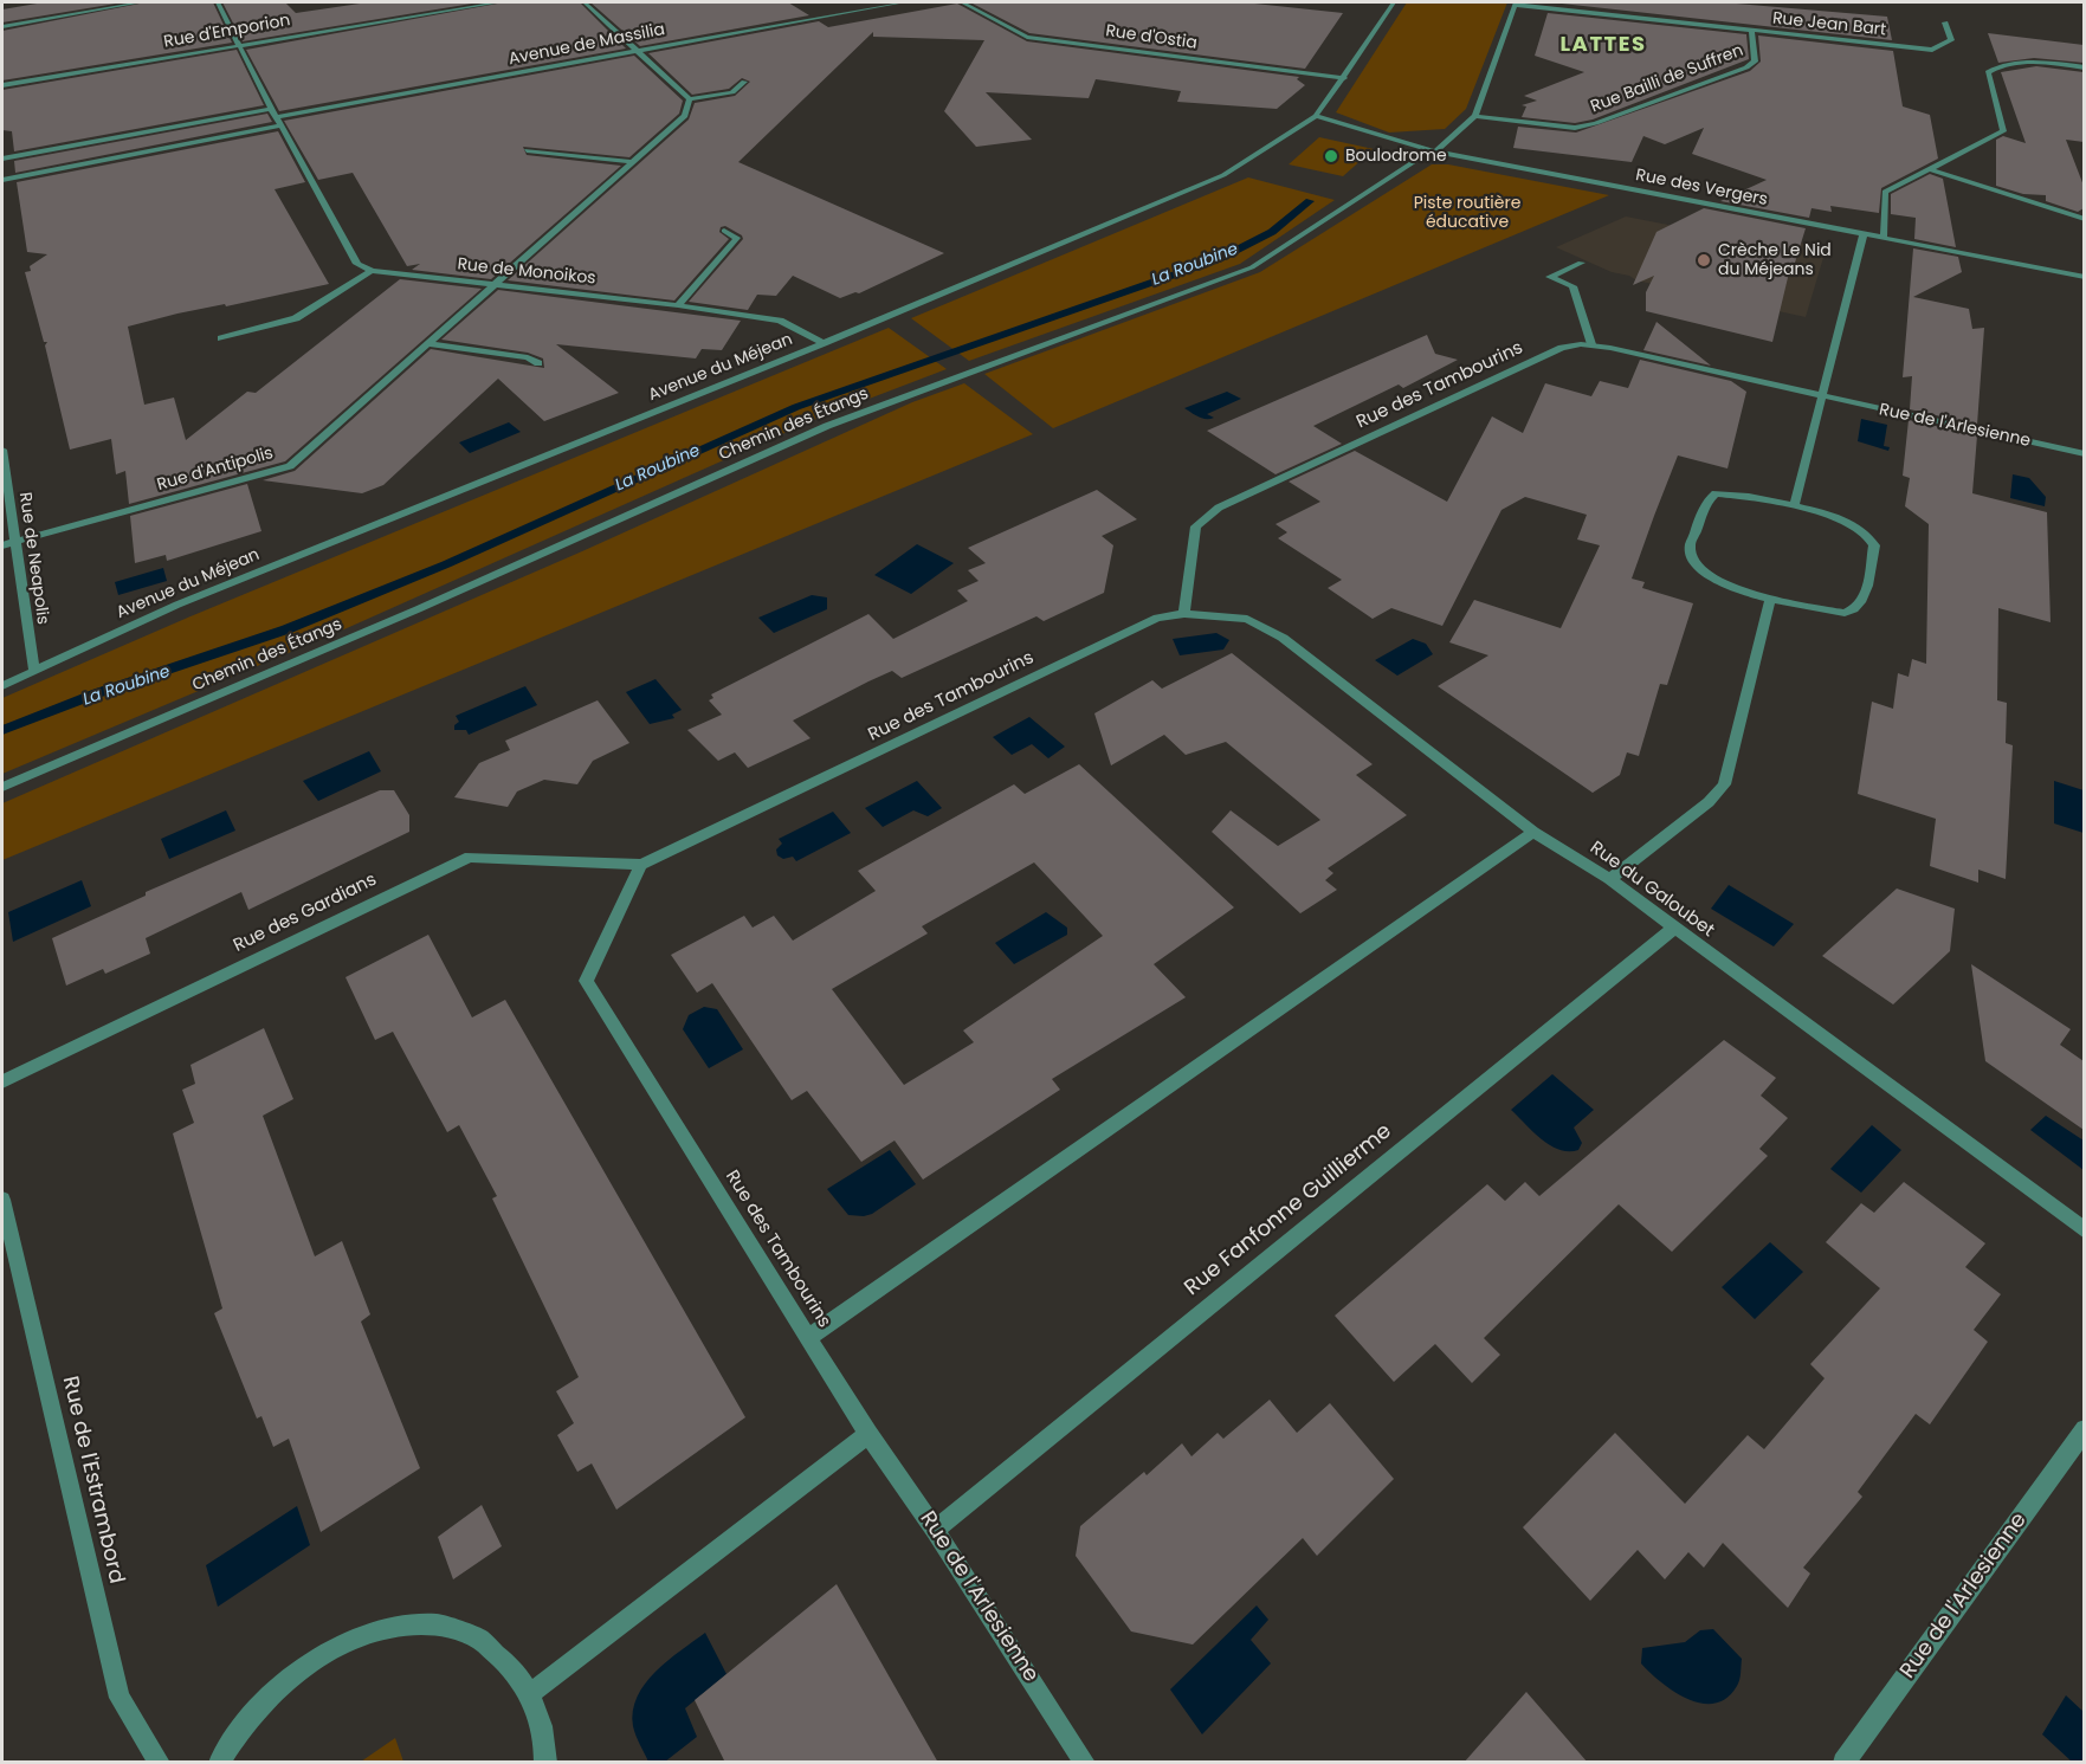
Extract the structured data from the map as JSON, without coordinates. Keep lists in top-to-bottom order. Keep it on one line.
{"streets":{"street":["Rue Jean Bart","Rue d'Emporion","Rue d'Ostia","Avenue de Massilia","Rue Bailli de Suffren","Rue des Vergers","Rue de Monoikos","Avenue du Méjean","Rue des Tambourins","Chemin des Étangs","Rue de l'Arlesienne","Rue d'Antipolis","Rue de Neapolis","Rue du Galoubet","Rue des Gardians","Rue Fanfonne Guillierme","Rue de l'Estrambord"]},"crossings":[["Rue Jean Bart","Rue Bailli de Suffren"],["Rue d'Ostia","Avenue du Méjean"],["Rue Bailli de Suffren","Chemin des Étangs"],["Rue des Vergers","Avenue du Méjean"],["Rue des Vergers","Chemin des Étangs"],["Rue de Monoikos","Avenue du Méjean"],["Rue de Monoikos","Rue d'Antipolis"],["Avenue du Méjean","Rue de Neapolis"],["Rue des Tambourins","Rue de l'Arlesienne"],["Rue des Tambourins","Rue du Galoubet"],["Rue des Tambourins","Rue des Gardians"],["Rue de l'Arlesienne","Rue Fanfonne Guillierme"],["Rue d'Antipolis","Rue de Neapolis"],["Rue du Galoubet","Rue Fanfonne Guillierme"]],"districts":["LATTES"],"water":["La Roubine"],"parks":["Piste routière éducative"],"places":["Boulodrome","Crèche Le Nid du Méjeans"]}
